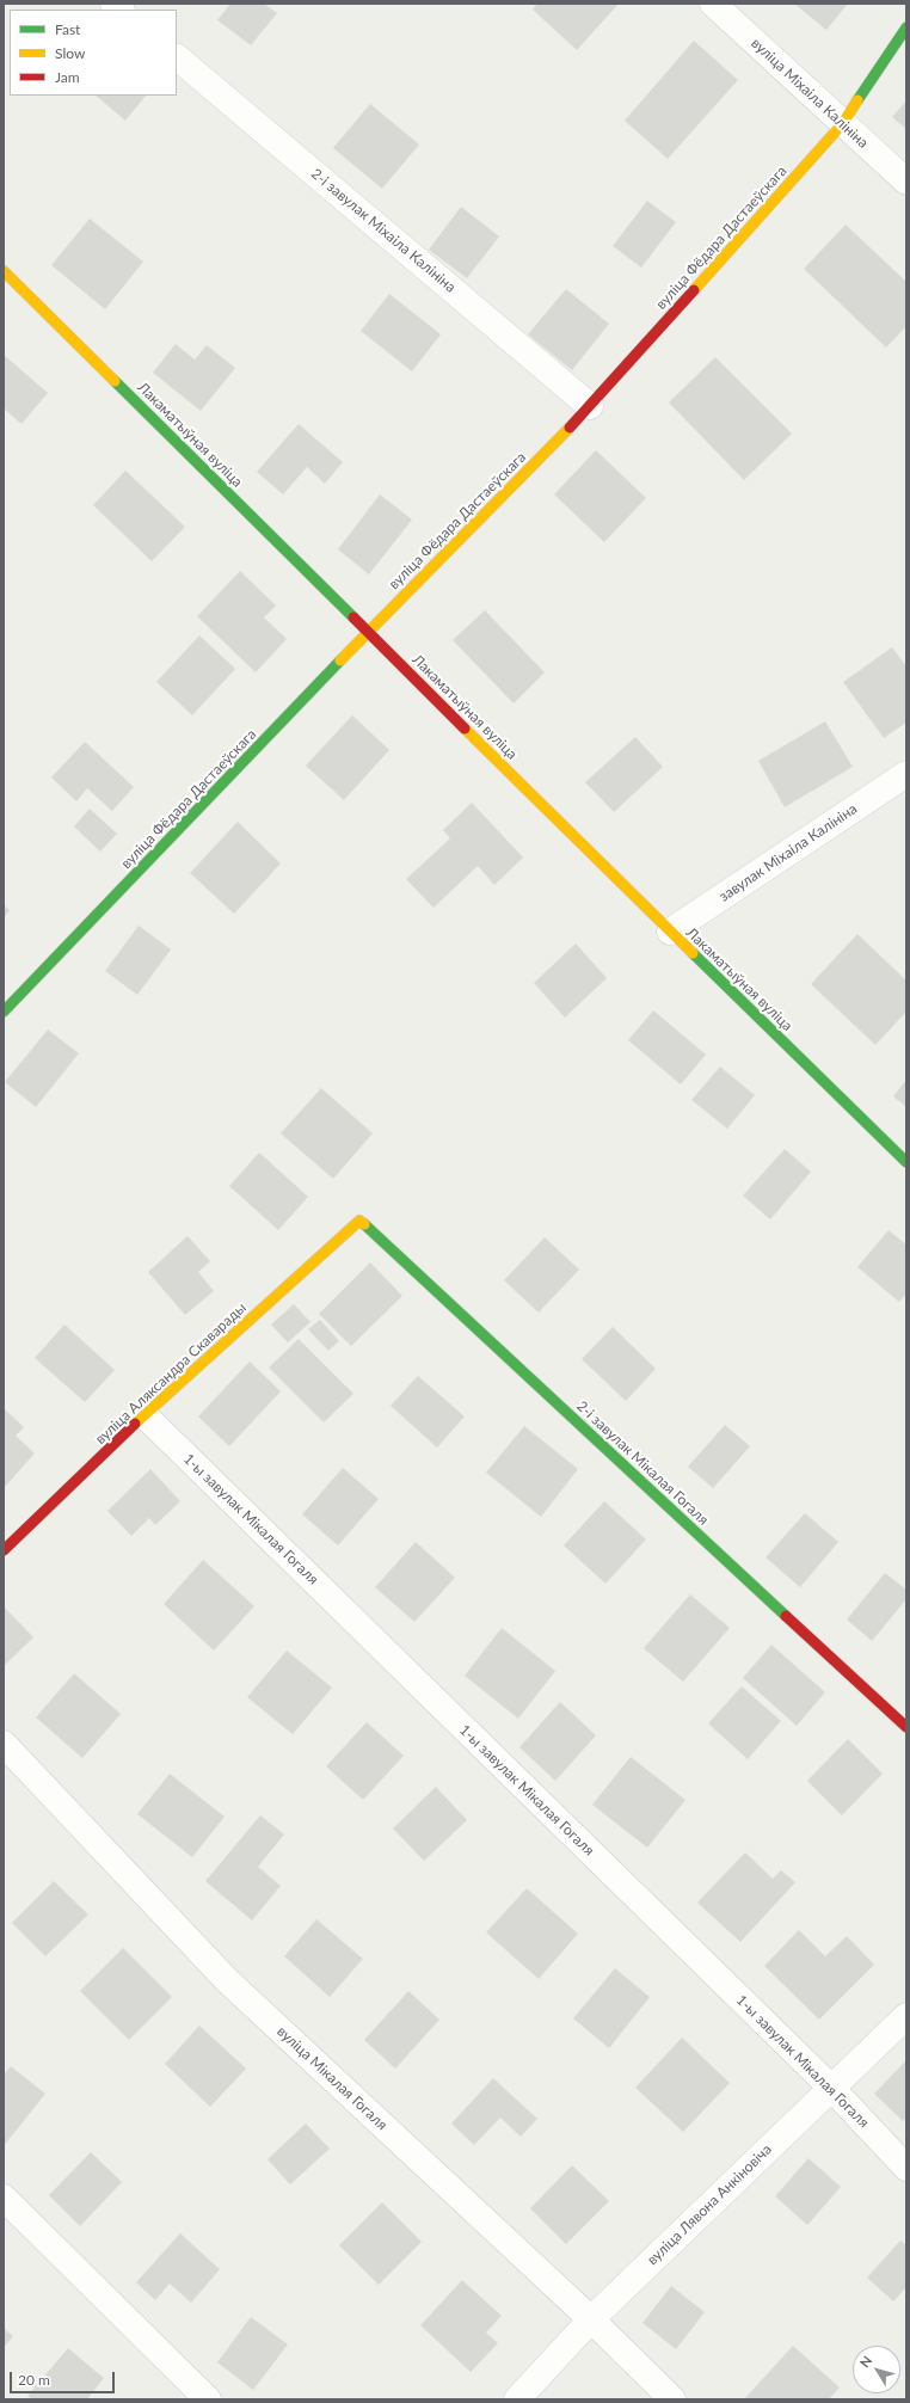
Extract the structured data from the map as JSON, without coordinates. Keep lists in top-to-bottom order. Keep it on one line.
{"streets":{"street":["вуліца Міхаіла Калініна","2-і завулак Міхаіла Калініна","вуліца Фёдара Дастаеўскага","Лакаматыўная вуліца","завулак Міхаіла Калініна","вуліца Аляксандра Скаварады","2-і завулак Мікалая Гогаля","1-ы завулак Мікалая Гогаля","вуліца Мікалая Гогаля","вуліца Лявона Анкіновіча"]},"crossings":[["вуліца Міхаіла Калініна","вуліца Фёдара Дастаеўскага"],["2-і завулак Міхаіла Калініна","вуліца Фёдара Дастаеўскага"],["вуліца Фёдара Дастаеўскага","Лакаматыўная вуліца"],["Лакаматыўная вуліца","завулак Міхаіла Калініна"],["вуліца Аляксандра Скаварады","2-і завулак Мікалая Гогаля"],["вуліца Аляксандра Скаварады","1-ы завулак Мікалая Гогаля"],["1-ы завулак Мікалая Гогаля","вуліца Лявона Анкіновіча"],["вуліца Мікалая Гогаля","вуліца Лявона Анкіновіча"]],"legend":["Fast","Slow","Jam"],"scale_bar":"20 m","north":"top left"}
